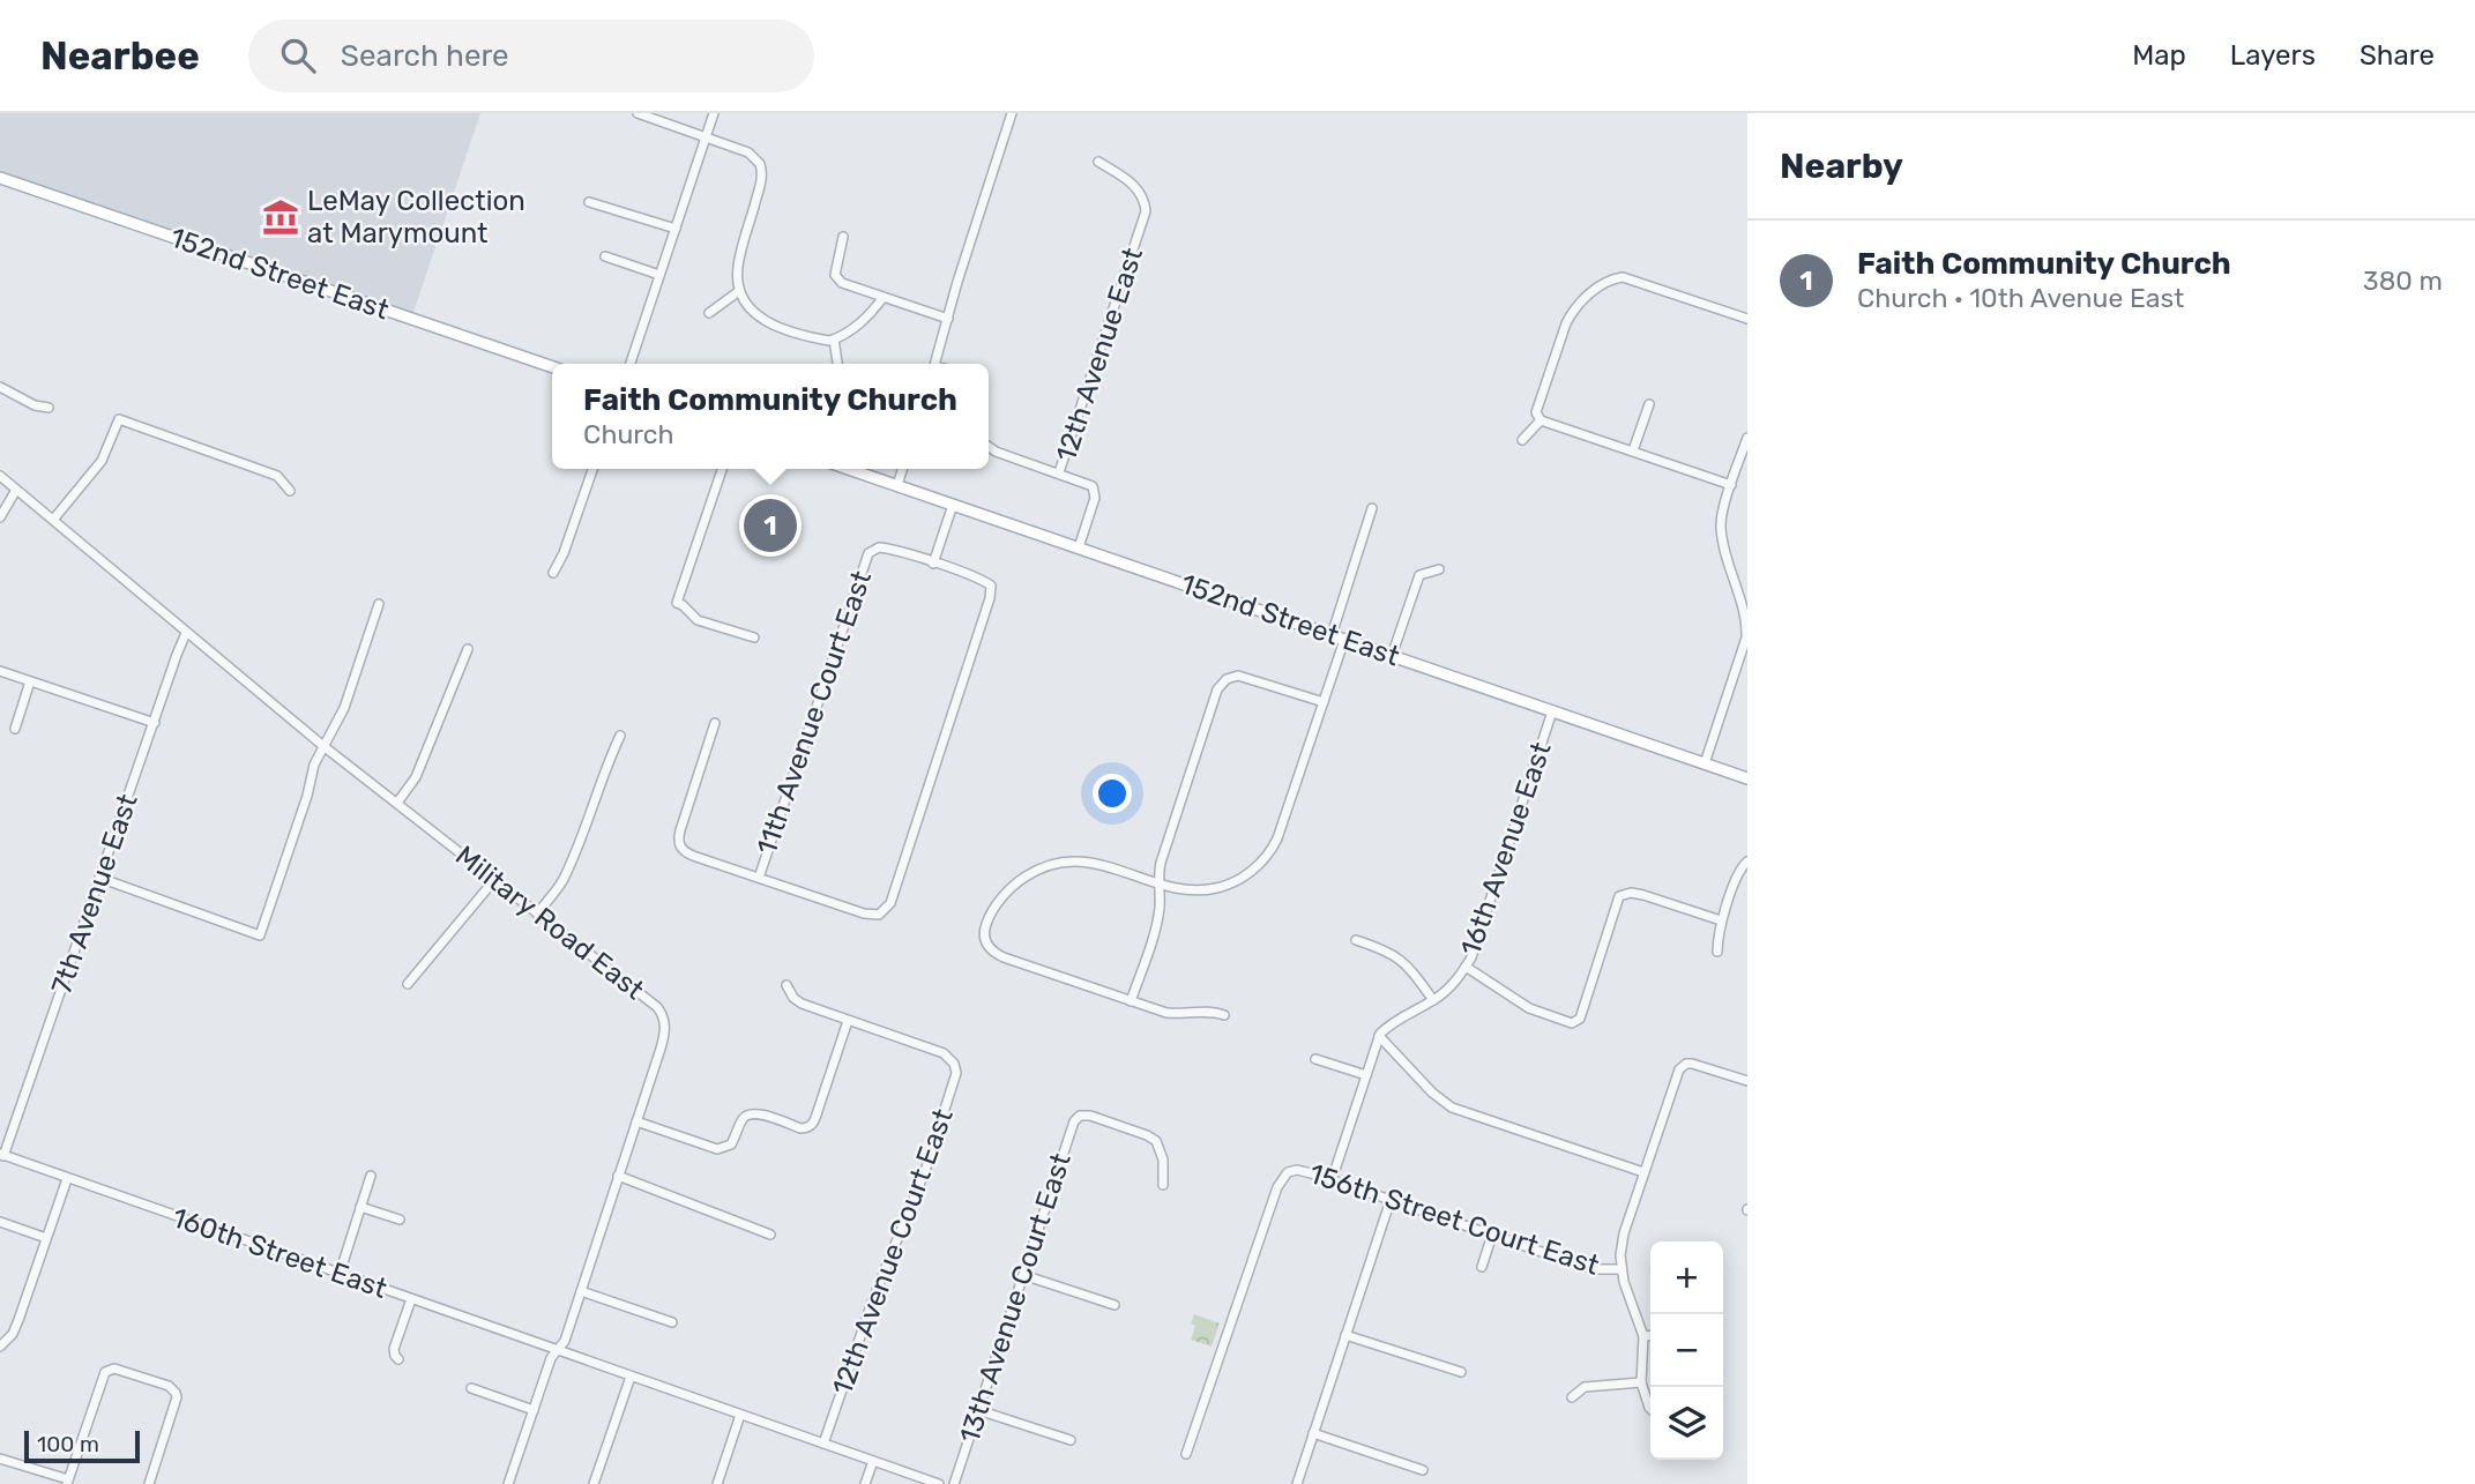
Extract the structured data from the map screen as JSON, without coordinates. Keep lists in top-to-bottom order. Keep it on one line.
{"streets":{"main road":["152nd Street East"],"street":["12th Avenue East","11th Avenue Court East","16th Avenue East","7th Avenue East","Military Road East","156th Street Court East","12th Avenue Court East","160th Street East","13th Avenue Court East"]},"crossings":[["152nd Street East","12th Avenue East"],["152nd Street East","16th Avenue East"],["7th Avenue East","Military Road East"],["7th Avenue East","160th Street East"],["Military Road East","160th Street East"]],"places":{"museum":["LeMay Collection at Marymount"]},"scale_bar":"100 m","page":{"header":"Nearbee","search":"Search here","nav":["Map","Layers","Share"],"heading":"Nearby","list":[{"mark":"1","name":"Faith Community Church","note":"Church · 10th Avenue East","value":"380 m"}],"popup":["Faith Community Church","Church"],"pins":"1","map_buttons":["+","−"],"scale":"100 m"}}
